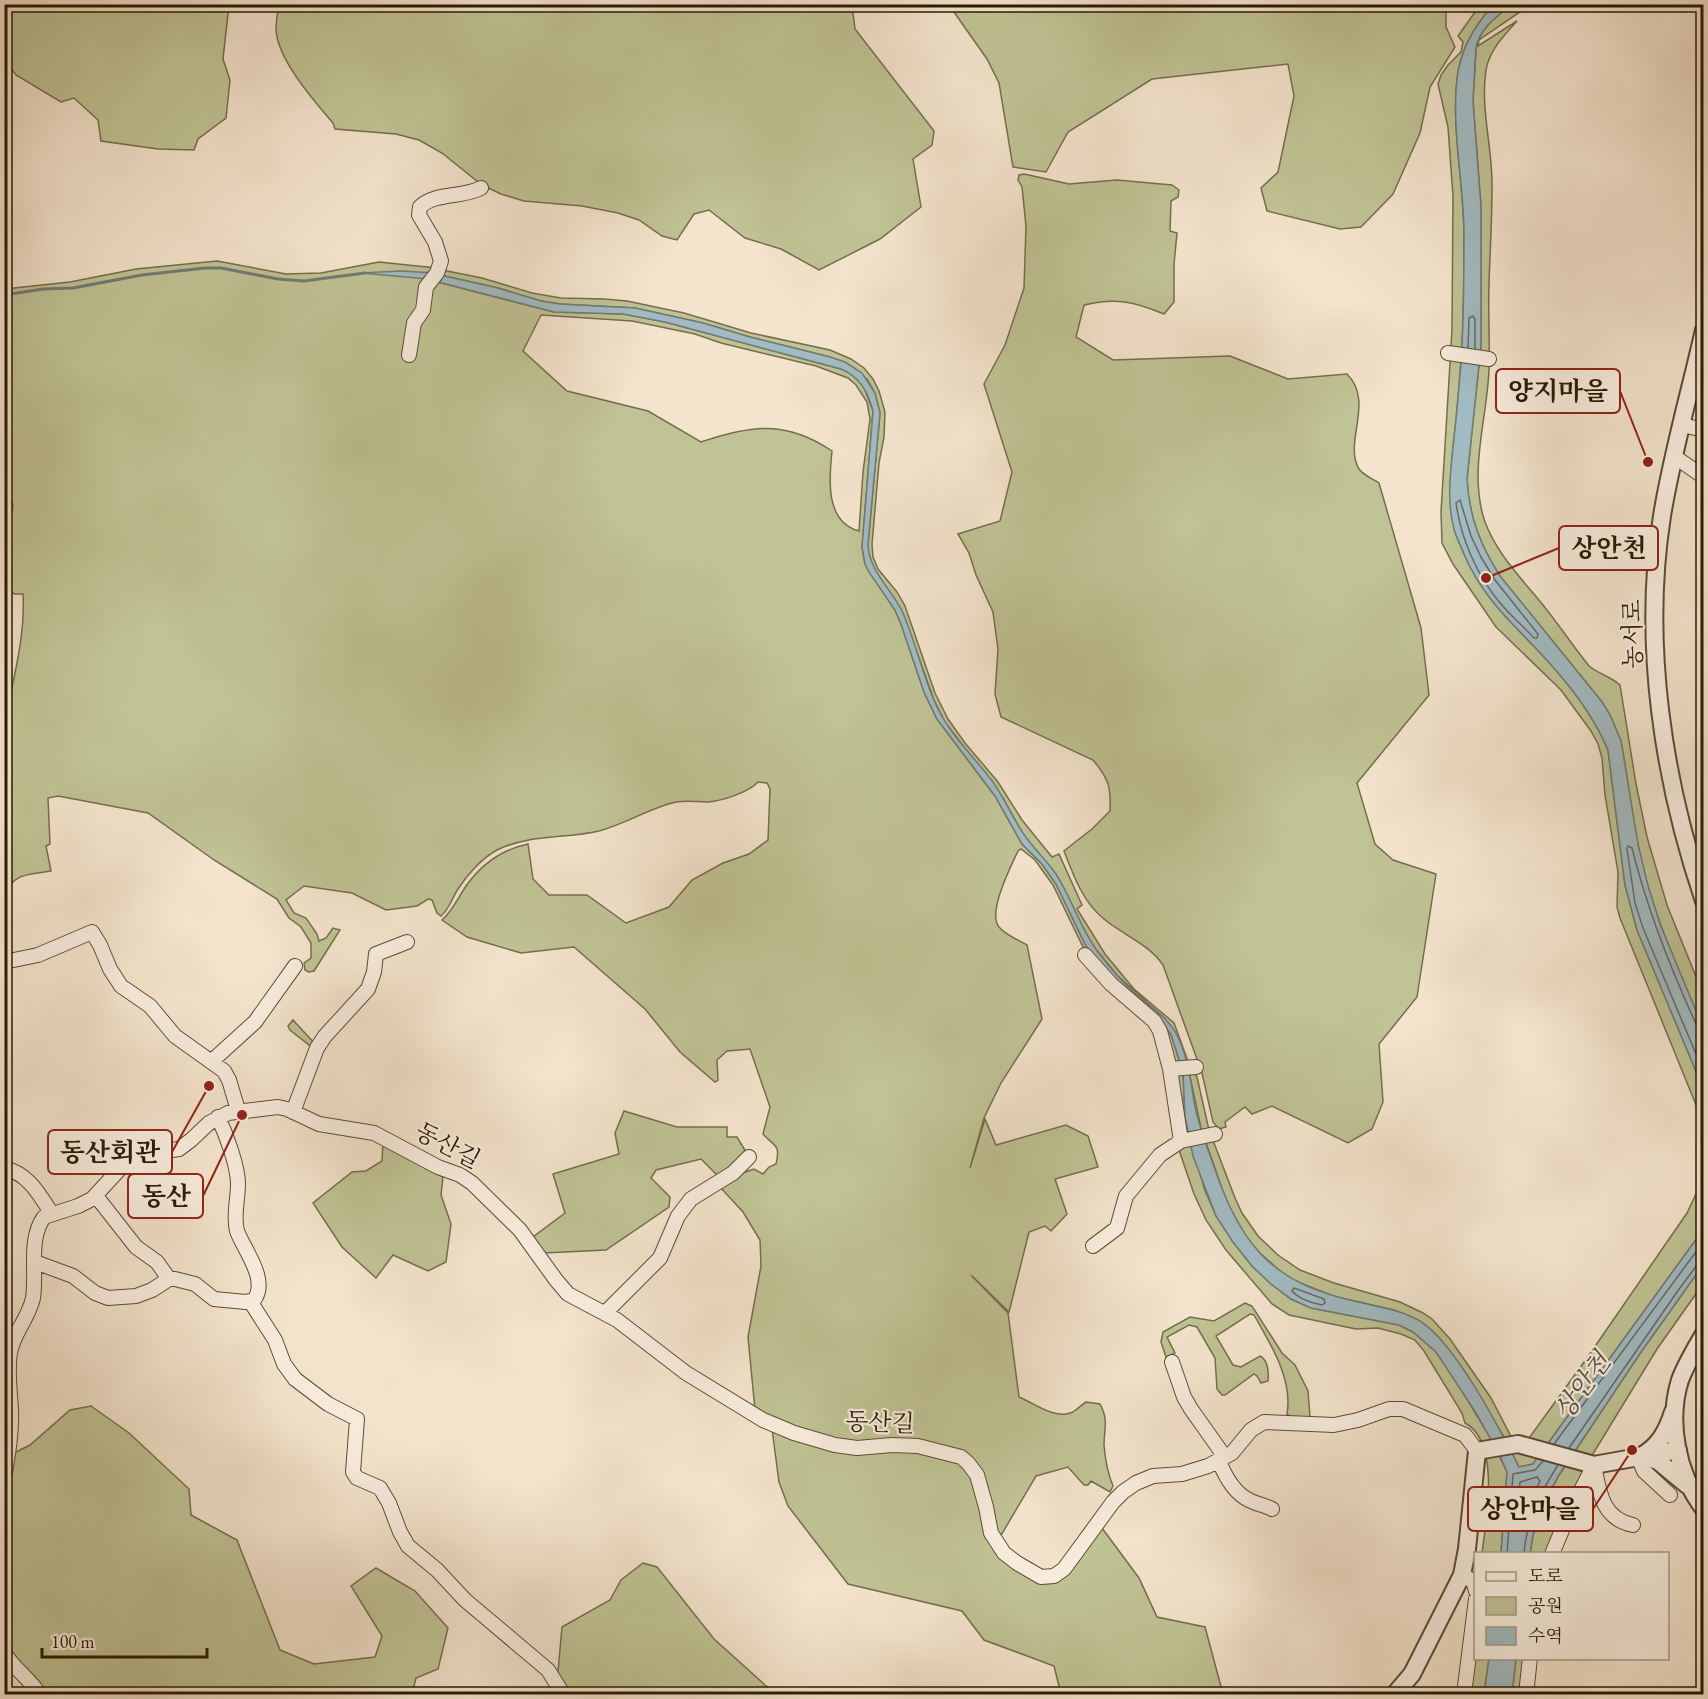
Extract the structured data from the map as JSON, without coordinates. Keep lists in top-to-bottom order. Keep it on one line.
{"streets":{"street":["농서로","동산길"]},"water":["상안천"],"places":["양지마을","상안천","동산회관","동산","상안마을"],"legend":["도로","공원","수역"],"scale_bar":"100 m"}
